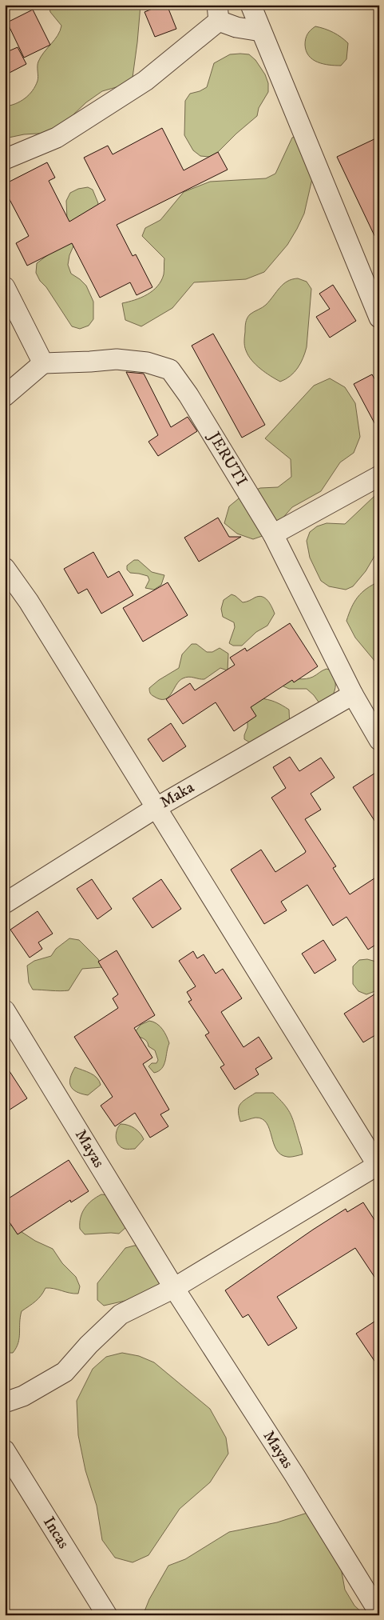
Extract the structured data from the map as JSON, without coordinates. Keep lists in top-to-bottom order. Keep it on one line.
{"streets":{"street":["JERUTI","Maka","Mayas","Incas"]},"crossings":[["JERUTI","Maka"]]}
